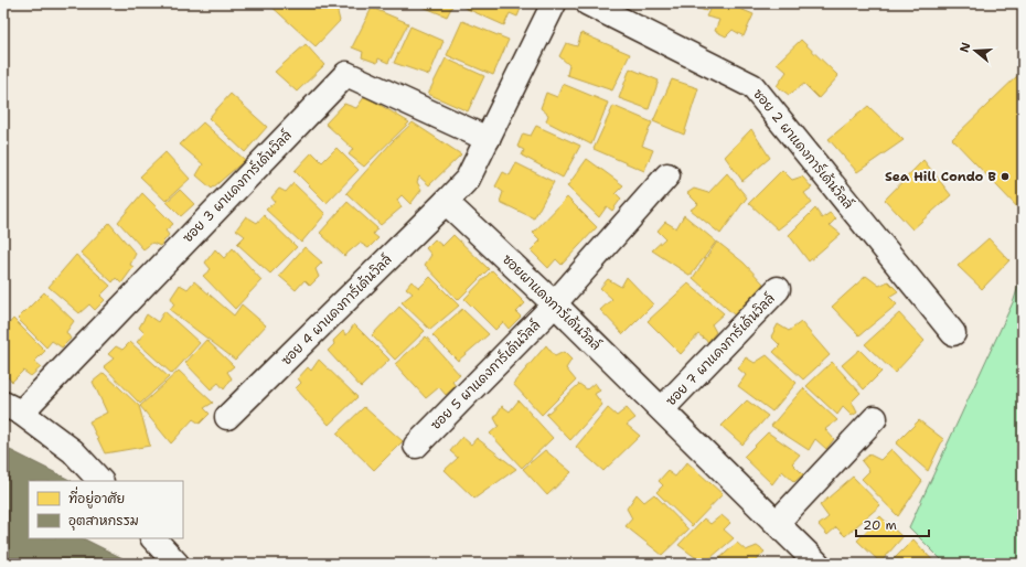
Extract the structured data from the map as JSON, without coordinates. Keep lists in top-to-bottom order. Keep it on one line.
{"streets":{"street":["ซอย 2 ผาแดงการ์เด้นวิลล์","ซอย 3 ผาแดงการ์เด้นวิลล์","ซอยผาแดงการ์เด้นวิลล์","ซอย 4 ผาแดงการ์เด้นวิลล์","ซอย 7 ผาแดงการ์เด้นวิลล์","ซอย 5 ผาแดงการ์เด้นวิลล์"]},"crossings":[["ซอยผาแดงการ์เด้นวิลล์","ซอย 4 ผาแดงการ์เด้นวิลล์"],["ซอยผาแดงการ์เด้นวิลล์","ซอย 7 ผาแดงการ์เด้นวิลล์"],["ซอยผาแดงการ์เด้นวิลล์","ซอย 5 ผาแดงการ์เด้นวิลล์"]],"places":["Sea Hill Condo B"],"legend":["ที่อยู่อาศัย","อุตสาหกรรม"],"scale_bar":"20 m","north":"left"}
